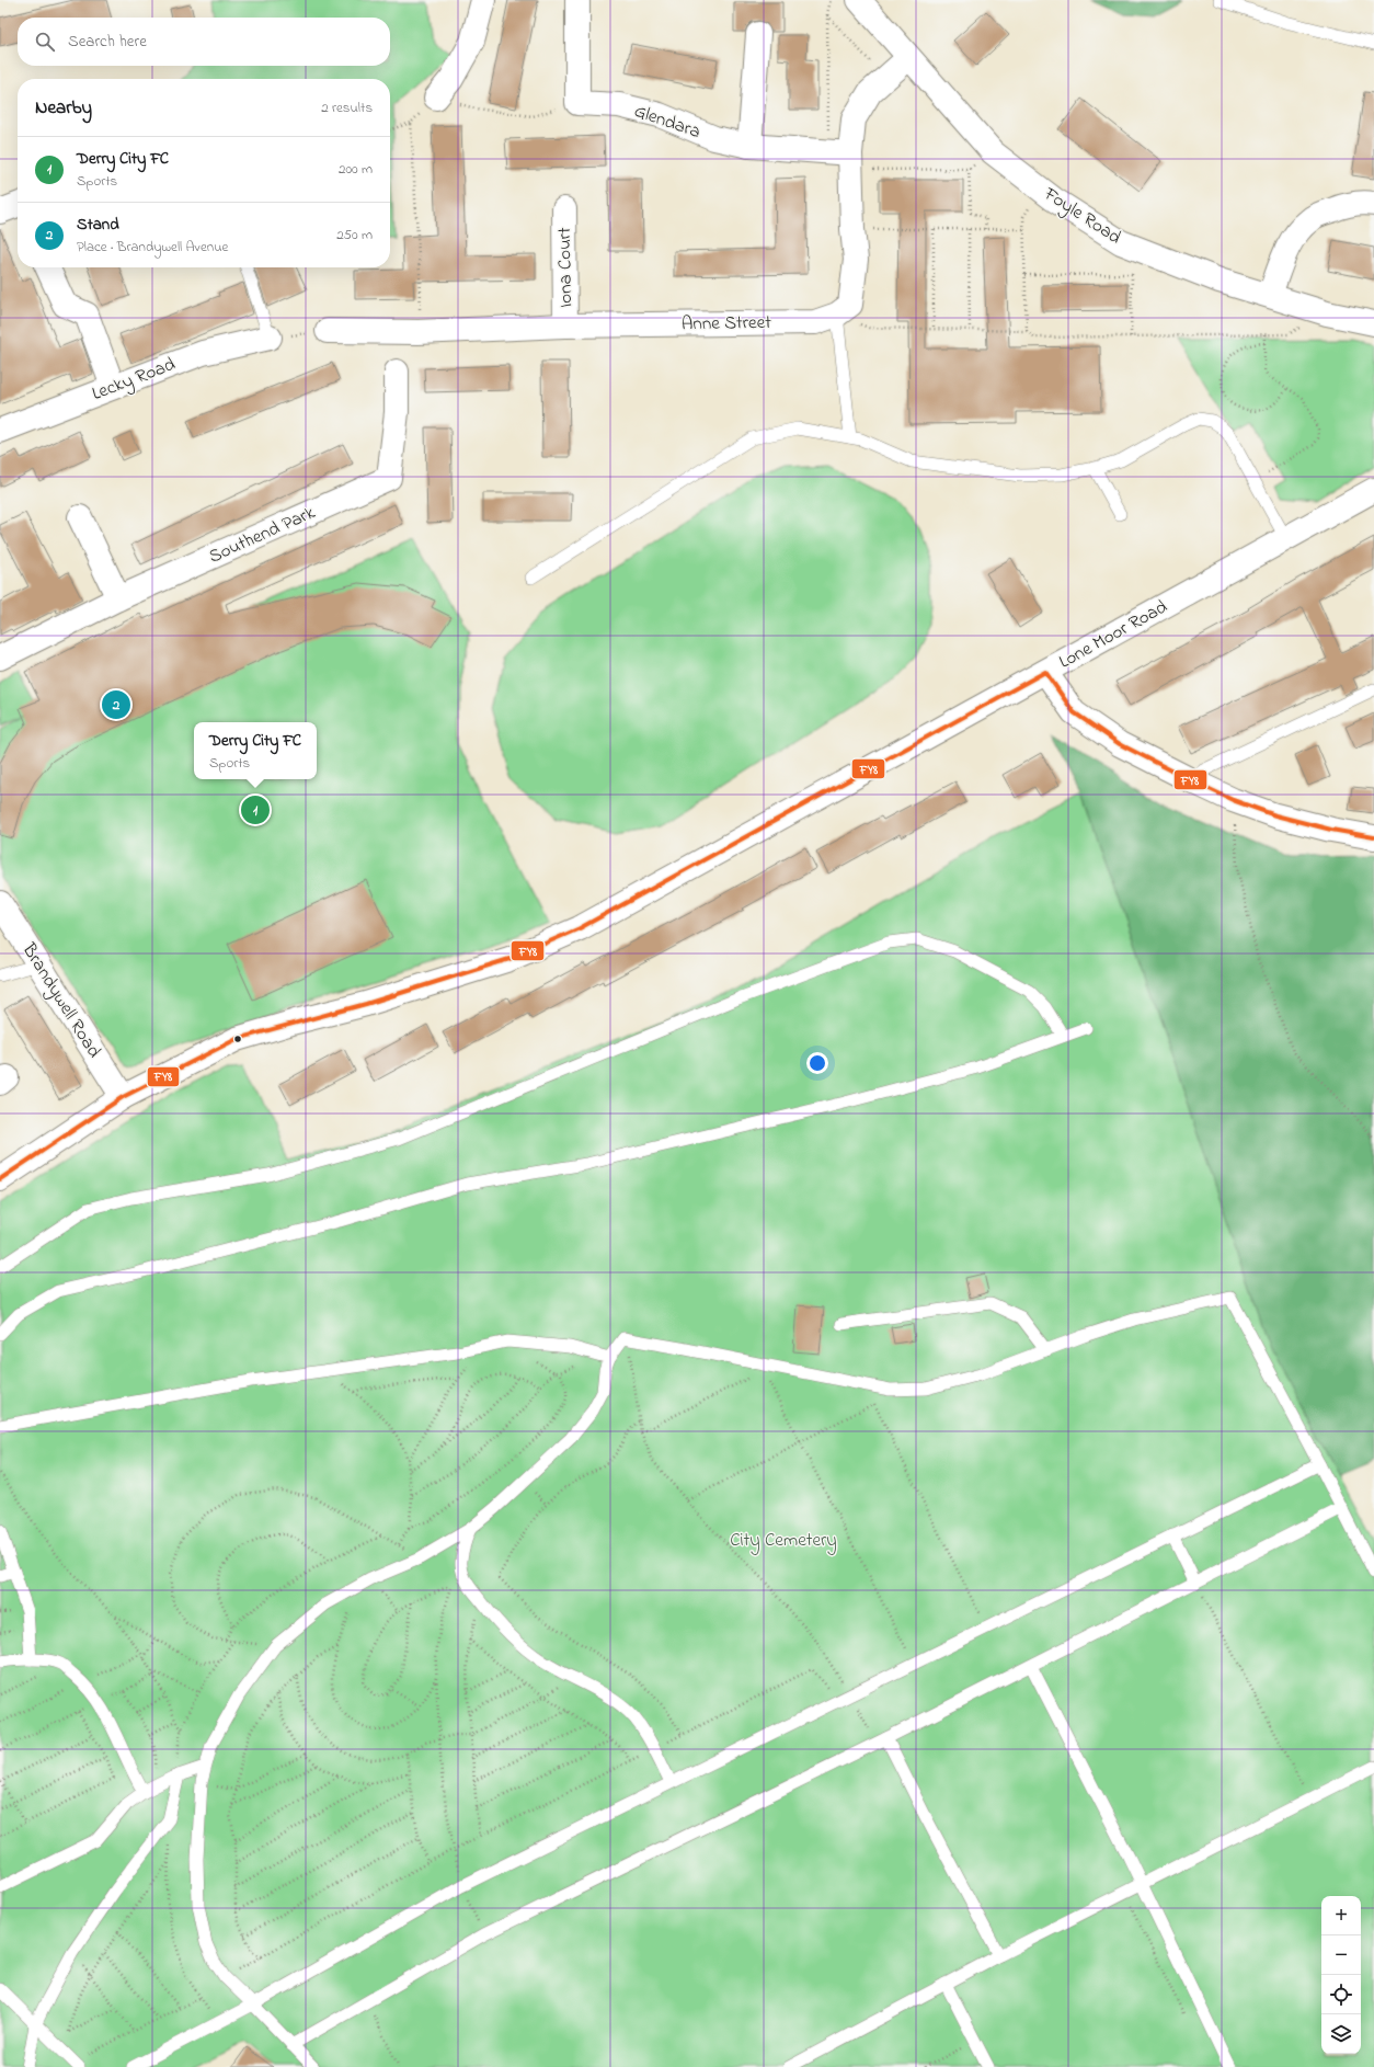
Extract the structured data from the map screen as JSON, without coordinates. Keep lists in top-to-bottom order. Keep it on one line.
{"streets":{"street":["Glendara","Foyle Road","Iona Court","Anne Street","Lecky Road","Southend Park","Lone Moor Road","Brandywell Road"]},"crossings":[["Glendara","Anne Street"],["Foyle Road","Anne Street"],["Iona Court","Anne Street"],["Lone Moor Road","Brandywell Road"]],"parks":["City Cemetery"],"lines":["transit line FY8"],"page":{"search":"Search here","heading":["Nearby","2 results"],"list":[{"mark":"1","name":"Derry City FC","note":"Sports","value":"200 m"},{"mark":"2","name":"Stand","note":"Place · Brandywell Avenue","value":"250 m"}],"pins":["2","1"],"popup":["Derry City FC","Sports"],"map_buttons":["+","−"]}}
